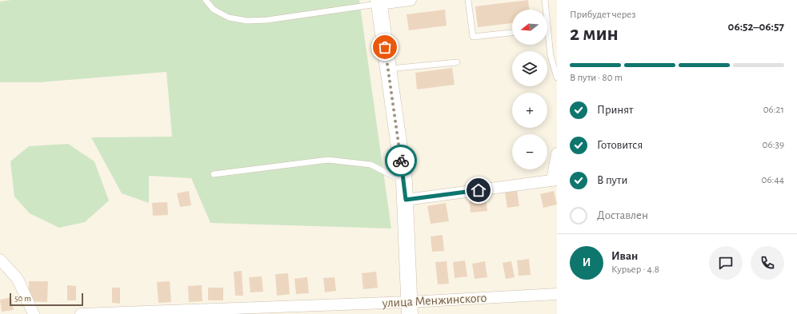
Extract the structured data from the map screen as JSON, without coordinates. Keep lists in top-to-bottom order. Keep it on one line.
{"streets":{"street":["улица Менжинского"]},"scale_bar":"50 m","north":"left","page":{"heading":["2 мин","Прибудет через","06:52–06:57"],"panel":["Иван","Курьер · 4.8"],"map_buttons":["+","−"],"bar":"В пути · 80 m","list":[["Принят","06:21"],["Готовится","06:39"],["В пути","06:44"],"Доставлен"],"round":"И","scale":"50 m"}}
